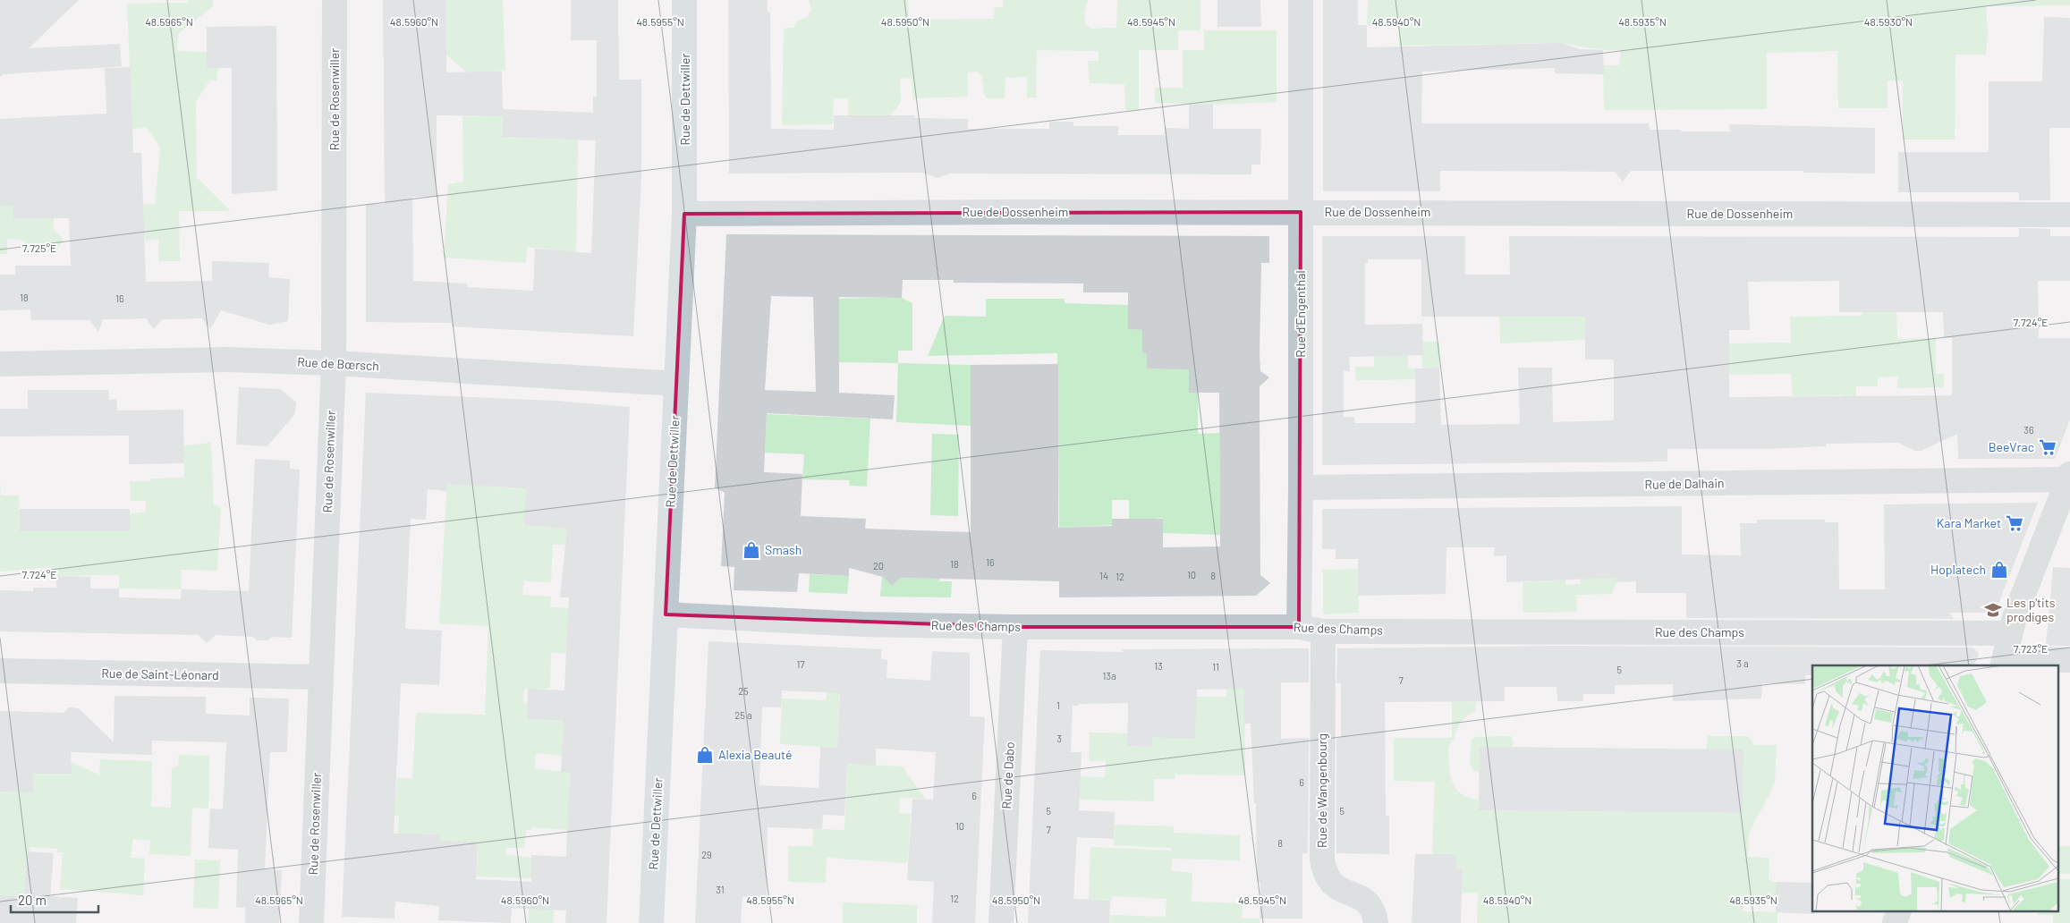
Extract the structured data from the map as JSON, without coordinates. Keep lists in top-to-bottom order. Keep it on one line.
{"streets":{"main road":["Rue de Dettwiller"],"street":["Rue de Rosenwiller","Rue de Dossenheim","Rue d'Engenthal","Rue de Bœrsch","Rue de Dalhain","Rue des Champs","Rue de Saint-Léonard","Rue de Dabo","Rue de Wangenbourg"]},"crossings":[["Rue de Rosenwiller","Rue de Bœrsch"],["Rue de Rosenwiller","Rue de Saint-Léonard"],["Rue de Dettwiller","Rue de Dossenheim"],["Rue de Dettwiller","Rue de Bœrsch"],["Rue de Dettwiller","Rue des Champs"],["Rue de Dossenheim","Rue d'Engenthal"],["Rue d'Engenthal","Rue de Dalhain"],["Rue d'Engenthal","Rue des Champs"],["Rue des Champs","Rue de Dabo"],["Rue des Champs","Rue de Wangenbourg"]],"places":{"supermarket":["BeeVrac","Kara Market"],"shop":["Smash","Hoplatech","Alexia Beauté"],"school or university":["Les p'tits prodiges"]},"house_numbers":["18","16","36","16","18","20","10","14","8","12","3 a","17","13","11","5","13a","7","25","1","25 a","3","6","6","5","5","10","7","8","29","31","12"],"scale_bar":"20 m","coordinates":["48.5965°N","48.5960°N","48.5955°N","48.5950°N","48.5945°N","48.5940°N","48.5935°N","48.5930°N","7.725°E","7.724°E","7.723°E"]}
